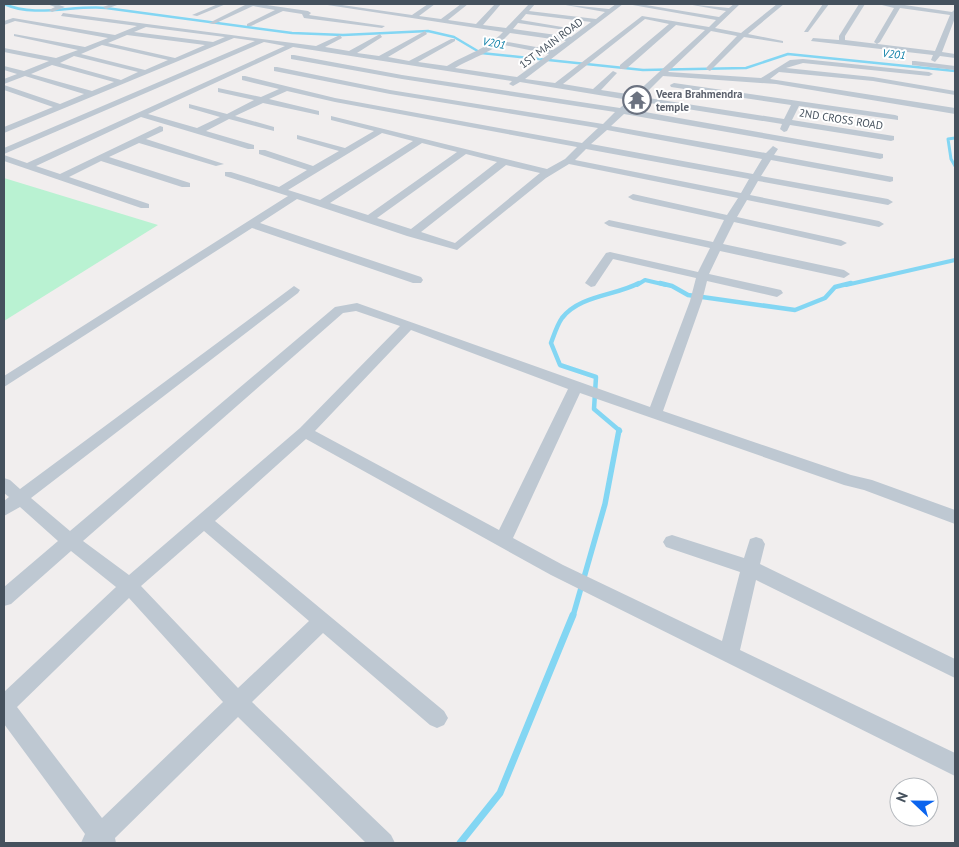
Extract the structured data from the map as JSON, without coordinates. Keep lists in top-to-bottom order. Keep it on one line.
{"streets":{"street":["1ST MAIN ROAD","2ND CROSS ROAD"]},"crossings":[["1ST MAIN ROAD","2ND CROSS ROAD"]],"water":["V201"],"places":{"temple":["Veera Brahmendra temple"]},"north":"left"}
